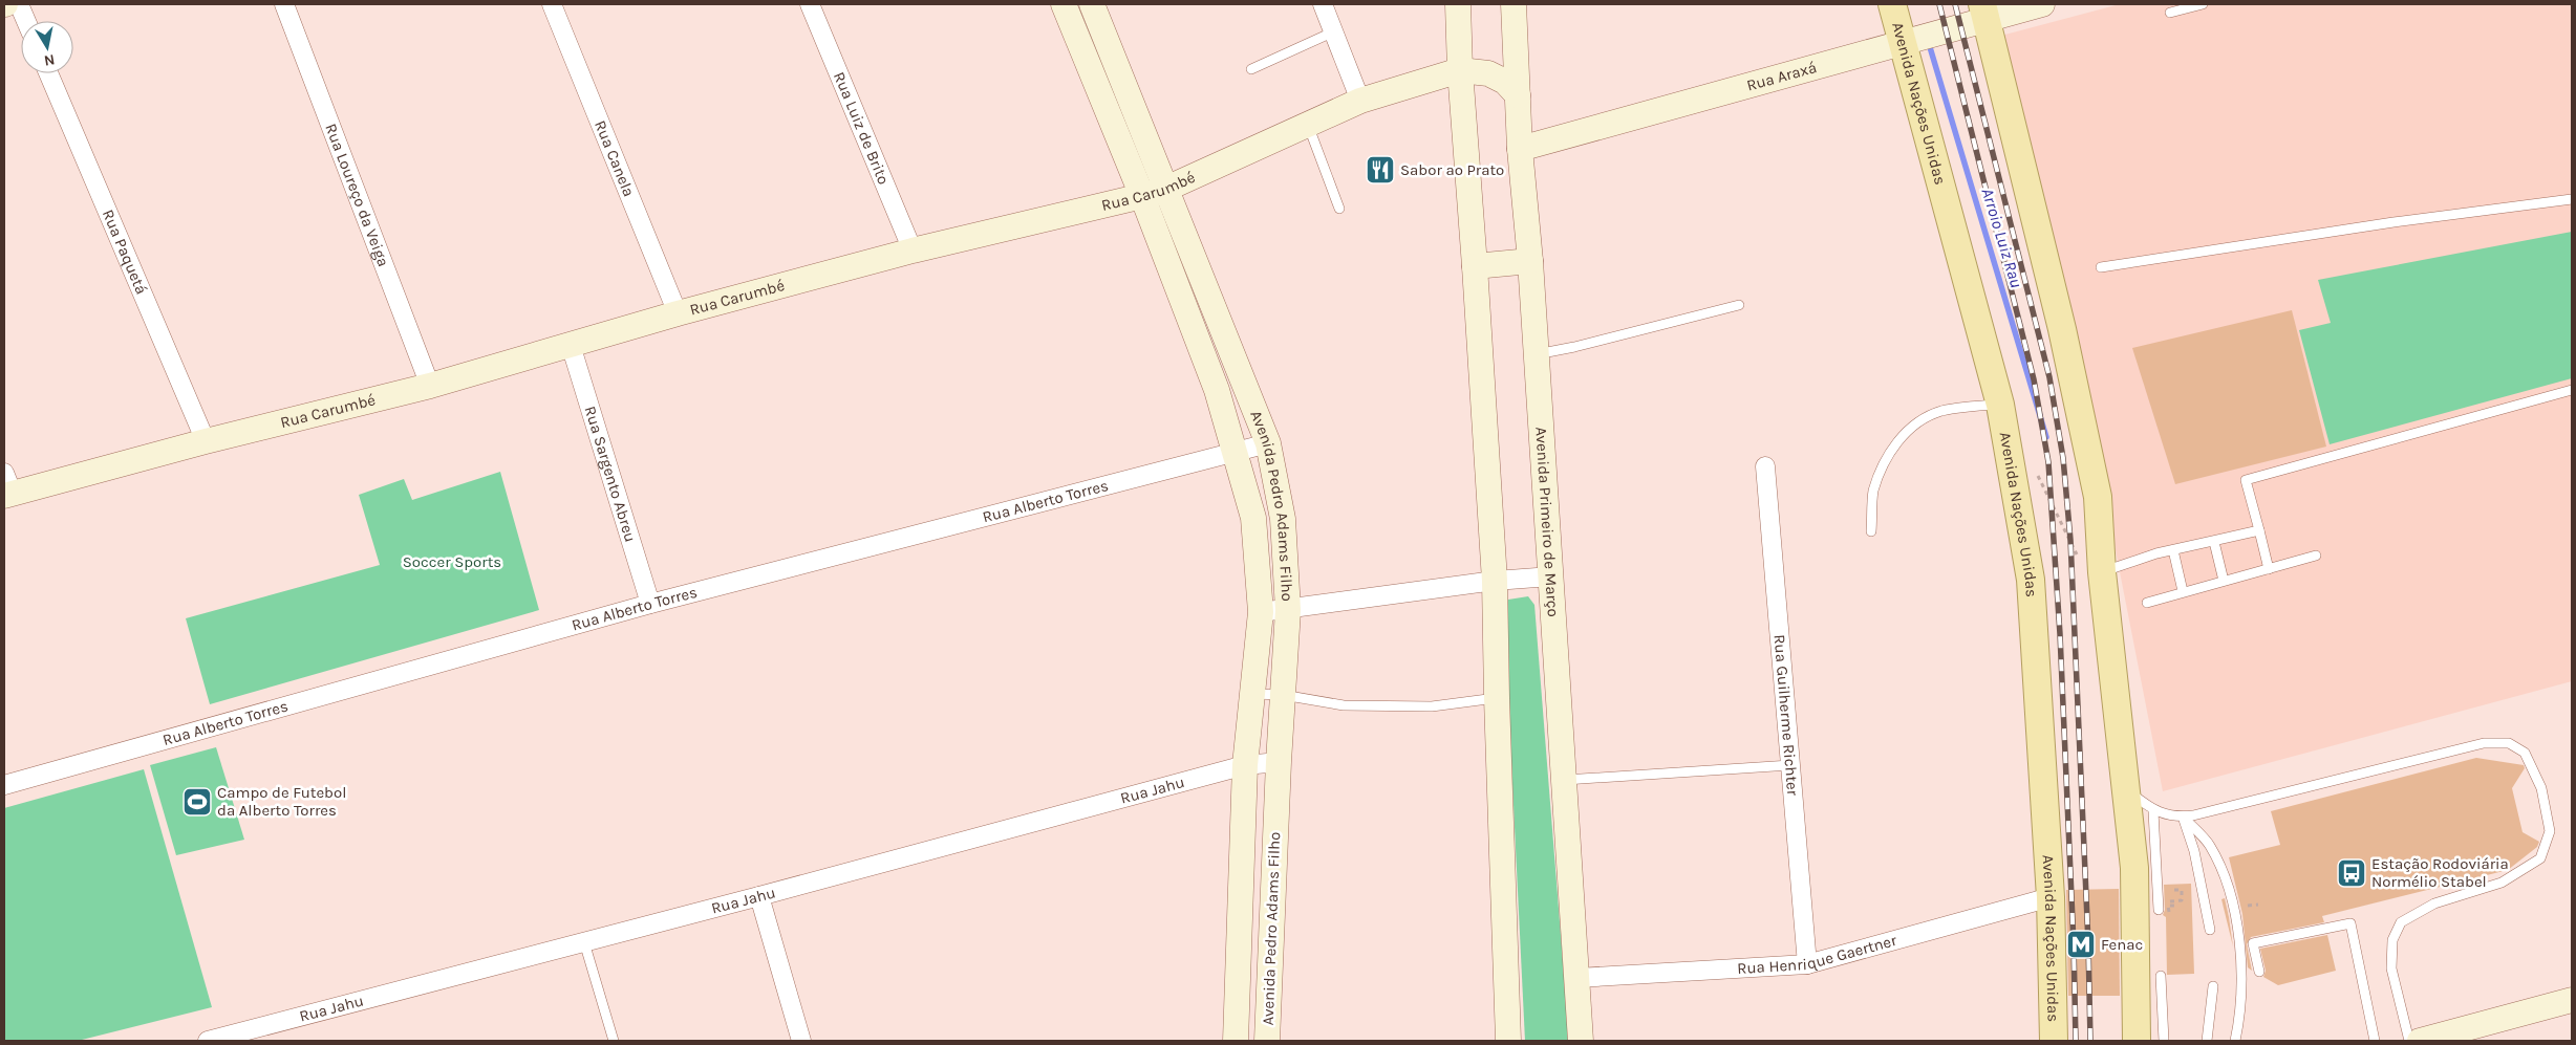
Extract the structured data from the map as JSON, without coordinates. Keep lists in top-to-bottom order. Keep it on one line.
{"streets":{"main road":["Rua Araxá","Avenida Nações Unidas","Rua Carumbé","Avenida Pedro Adams Filho","Avenida Primeiro de Março"],"street":["Rua Luiz de Brito","Rua Canela","Rua Loureço da Veiga","Rua Paquetá","Rua Sargento Abreu","Rua Alberto Torres","Rua Guilherme Richter","Rua Jahu","Rua Henrique Gaertner"]},"crossings":[["Rua Araxá","Avenida Nações Unidas"],["Rua Araxá","Avenida Primeiro de Março"],["Avenida Nações Unidas","Rua Henrique Gaertner"],["Rua Luiz de Brito","Rua Carumbé"],["Rua Canela","Rua Carumbé"],["Rua Carumbé","Rua Loureço da Veiga"],["Rua Carumbé","Rua Paquetá"],["Rua Carumbé","Rua Sargento Abreu"],["Rua Carumbé","Avenida Pedro Adams Filho"],["Rua Sargento Abreu","Rua Alberto Torres"],["Rua Alberto Torres","Avenida Pedro Adams Filho"],["Avenida Pedro Adams Filho","Rua Jahu"],["Avenida Primeiro de Março","Rua Henrique Gaertner"],["Rua Guilherme Richter","Rua Henrique Gaertner"]],"water":["Arroio Luiz Rau"],"parks":["Soccer Sports"],"places":{"restaurant":["Sabor ao Prato"],"sports":["Campo de Futebol da Alberto Torres"],"bus stop":["Estação Rodoviária Normélio Stabel"],"metro station":["Fenac"]},"north":"bottom"}
